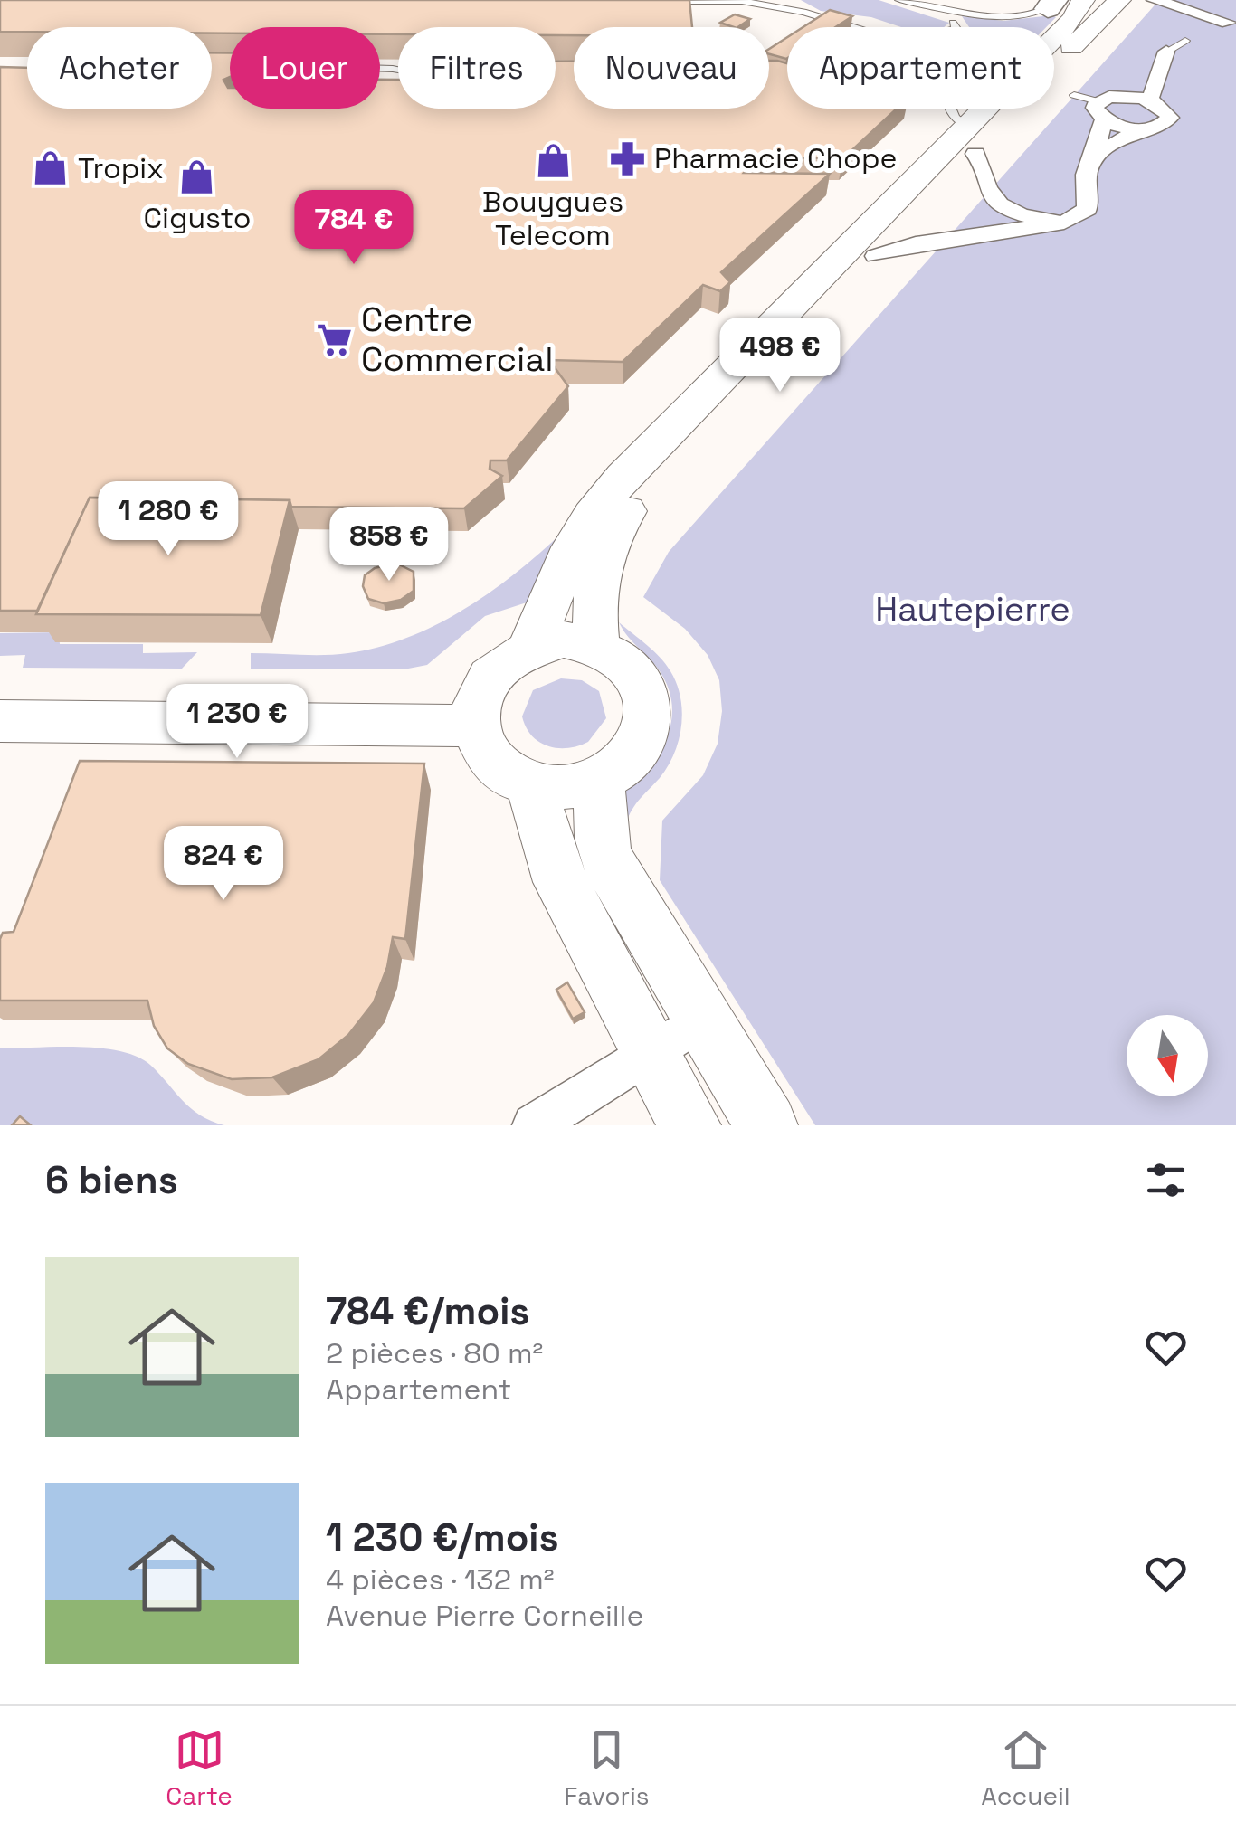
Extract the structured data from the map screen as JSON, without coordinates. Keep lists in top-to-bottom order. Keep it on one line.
{"parks":["Hautepierre"],"places":{"pharmacy":["Pharmacie Chope"],"shop":["Bouygues Telecom","Tropix","Cigusto"],"supermarket":["Centre Commercial"]},"north":"bottom","page":{"chip":["Acheter","Louer","Filtres","Nouveau","Appartement"],"price":["784 €","498 €","1 280 €","858 €","1 230 €","824 €"],"heading":"6 biens","list":[{"name":"784 €/mois","note":"2 pièces · 80 m² · Appartement"},{"name":"1 230 €/mois","note":"4 pièces · 132 m² · Avenue Pierre Corneille"}],"tabs":["Carte","Favoris","Accueil"]}}
